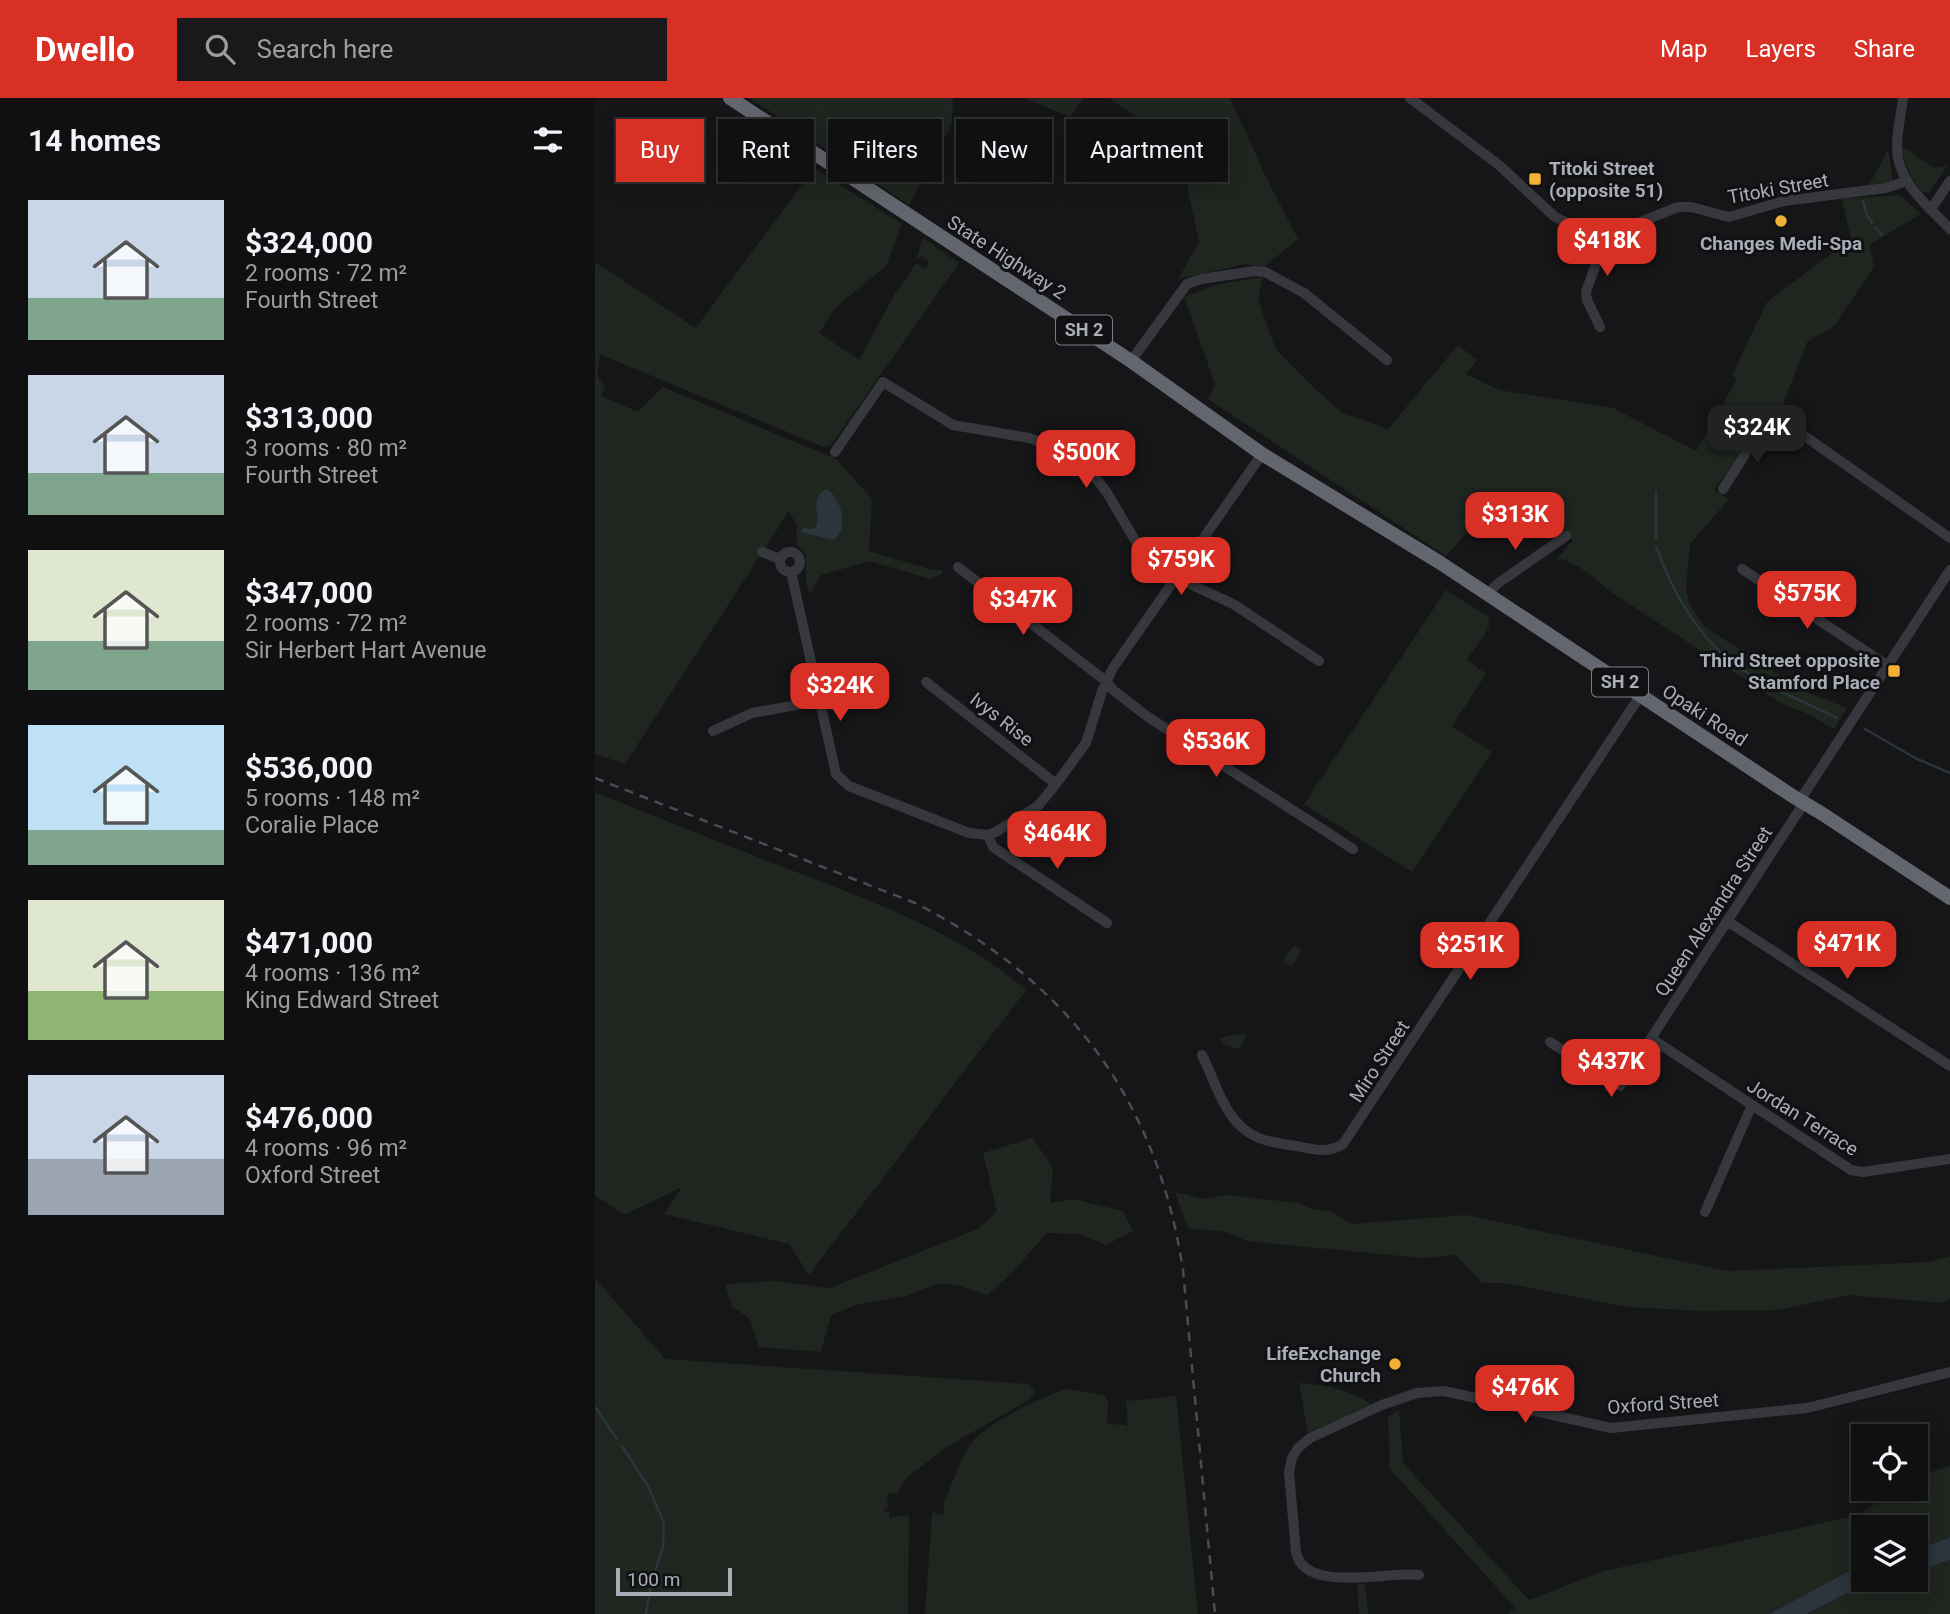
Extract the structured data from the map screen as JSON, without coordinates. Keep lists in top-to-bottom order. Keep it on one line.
{"streets":{"highway":["State Highway 2","SH 2","Opaki Road"],"street":["Titoki Street","Ivys Rise","Queen Alexandra Street","Miro Street","Jordan Terrace","Oxford Street"]},"crossings":[["State Highway 2","Opaki Road"],["Opaki Road","Queen Alexandra Street"],["Opaki Road","Miro Street"],["Queen Alexandra Street","Jordan Terrace"]],"places":{"transit":["Titoki Street (opposite 51)","Third Street opposite Stamford Place"],"other":["Changes Medi-Spa","LifeExchange Church"]},"scale_bar":"100 m","page":{"header":"Dwello","search":"Search here","nav":["Map","Layers","Share"],"heading":"14 homes","chip":["Buy","Rent","Filters","New","Apartment"],"list":[{"name":"$324,000","note":"2 rooms · 72 m² · Fourth Street"},{"name":"$313,000","note":"3 rooms · 80 m² · Fourth Street"},{"name":"$347,000","note":"2 rooms · 72 m² · Sir Herbert Hart Avenue"},{"name":"$536,000","note":"5 rooms · 148 m² · Coralie Place"},{"name":"$471,000","note":"4 rooms · 136 m² · King Edward Street"},{"name":"$476,000","note":"4 rooms · 96 m² · Oxford Street"}],"price":["$418K","$324K","$500K","$313K","$759K","$575K","$347K","$324K","$536K","$464K","$471K","$251K","$437K","$476K"],"scale":"100 m"}}
